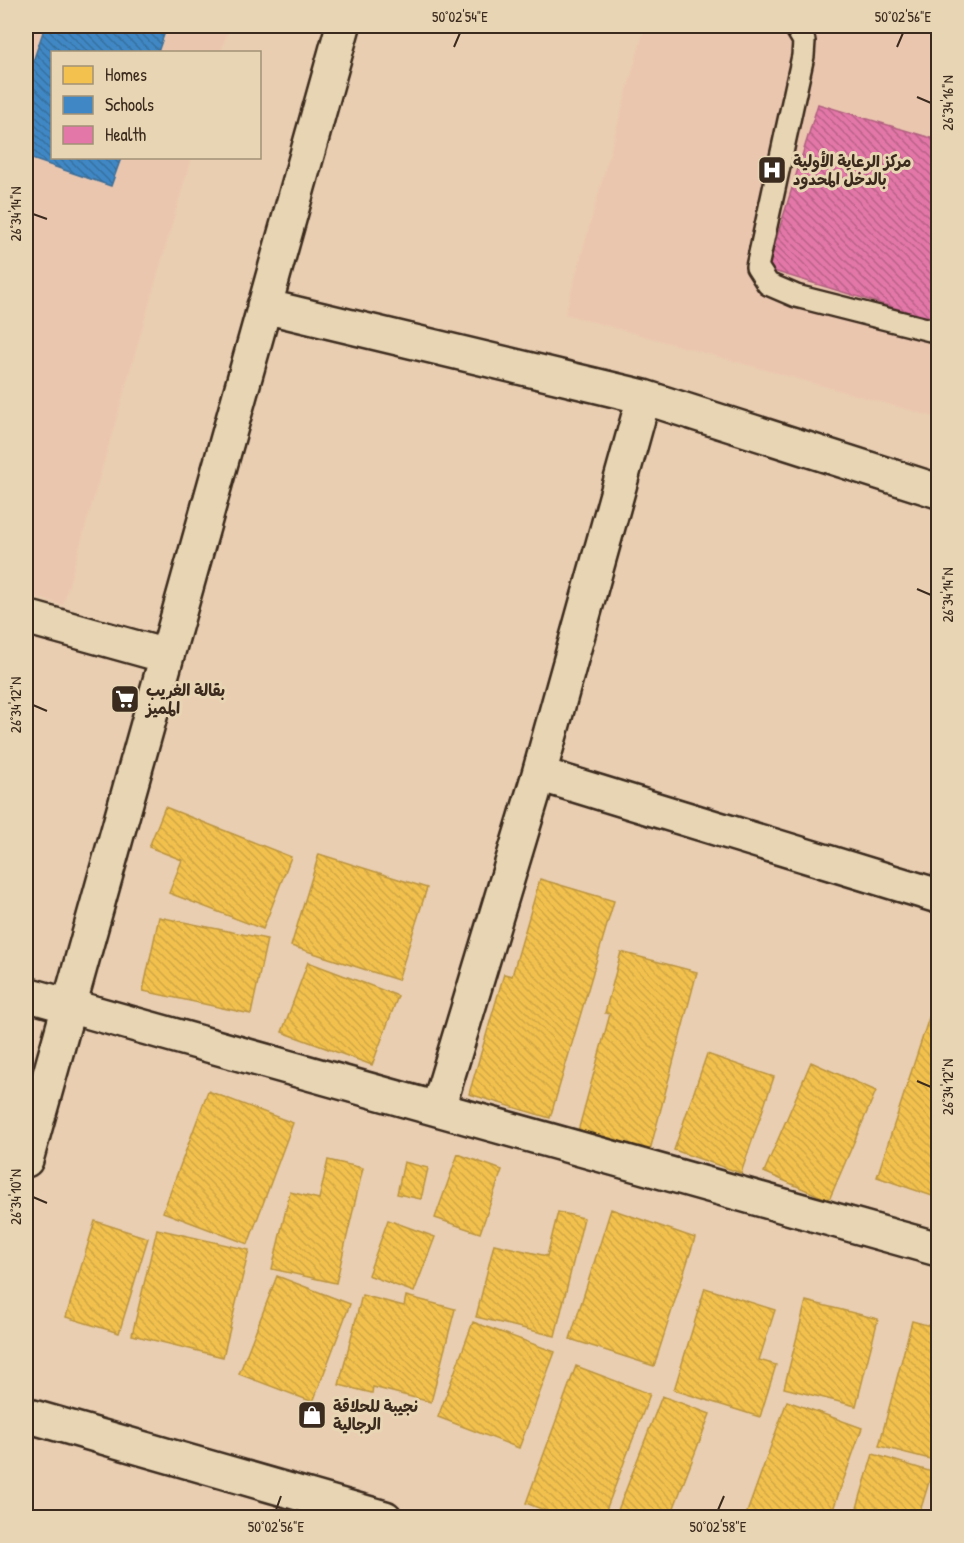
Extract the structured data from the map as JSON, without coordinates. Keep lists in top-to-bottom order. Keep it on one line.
{"places":{"hospital":["مركز الرعاية الأولية بالدخل المحدود"],"supermarket":["بقالة الغريب المميز"],"shop":["نجيبة للحلاقة الرجالية"]},"legend":["Homes","Schools","Health"],"coordinates":["50°02'54\"E","50°02'56\"E","26°34'16\"N","26°34'14\"N","26°34'12\"N","26°34'10\"N","50°02'58\"E"]}
